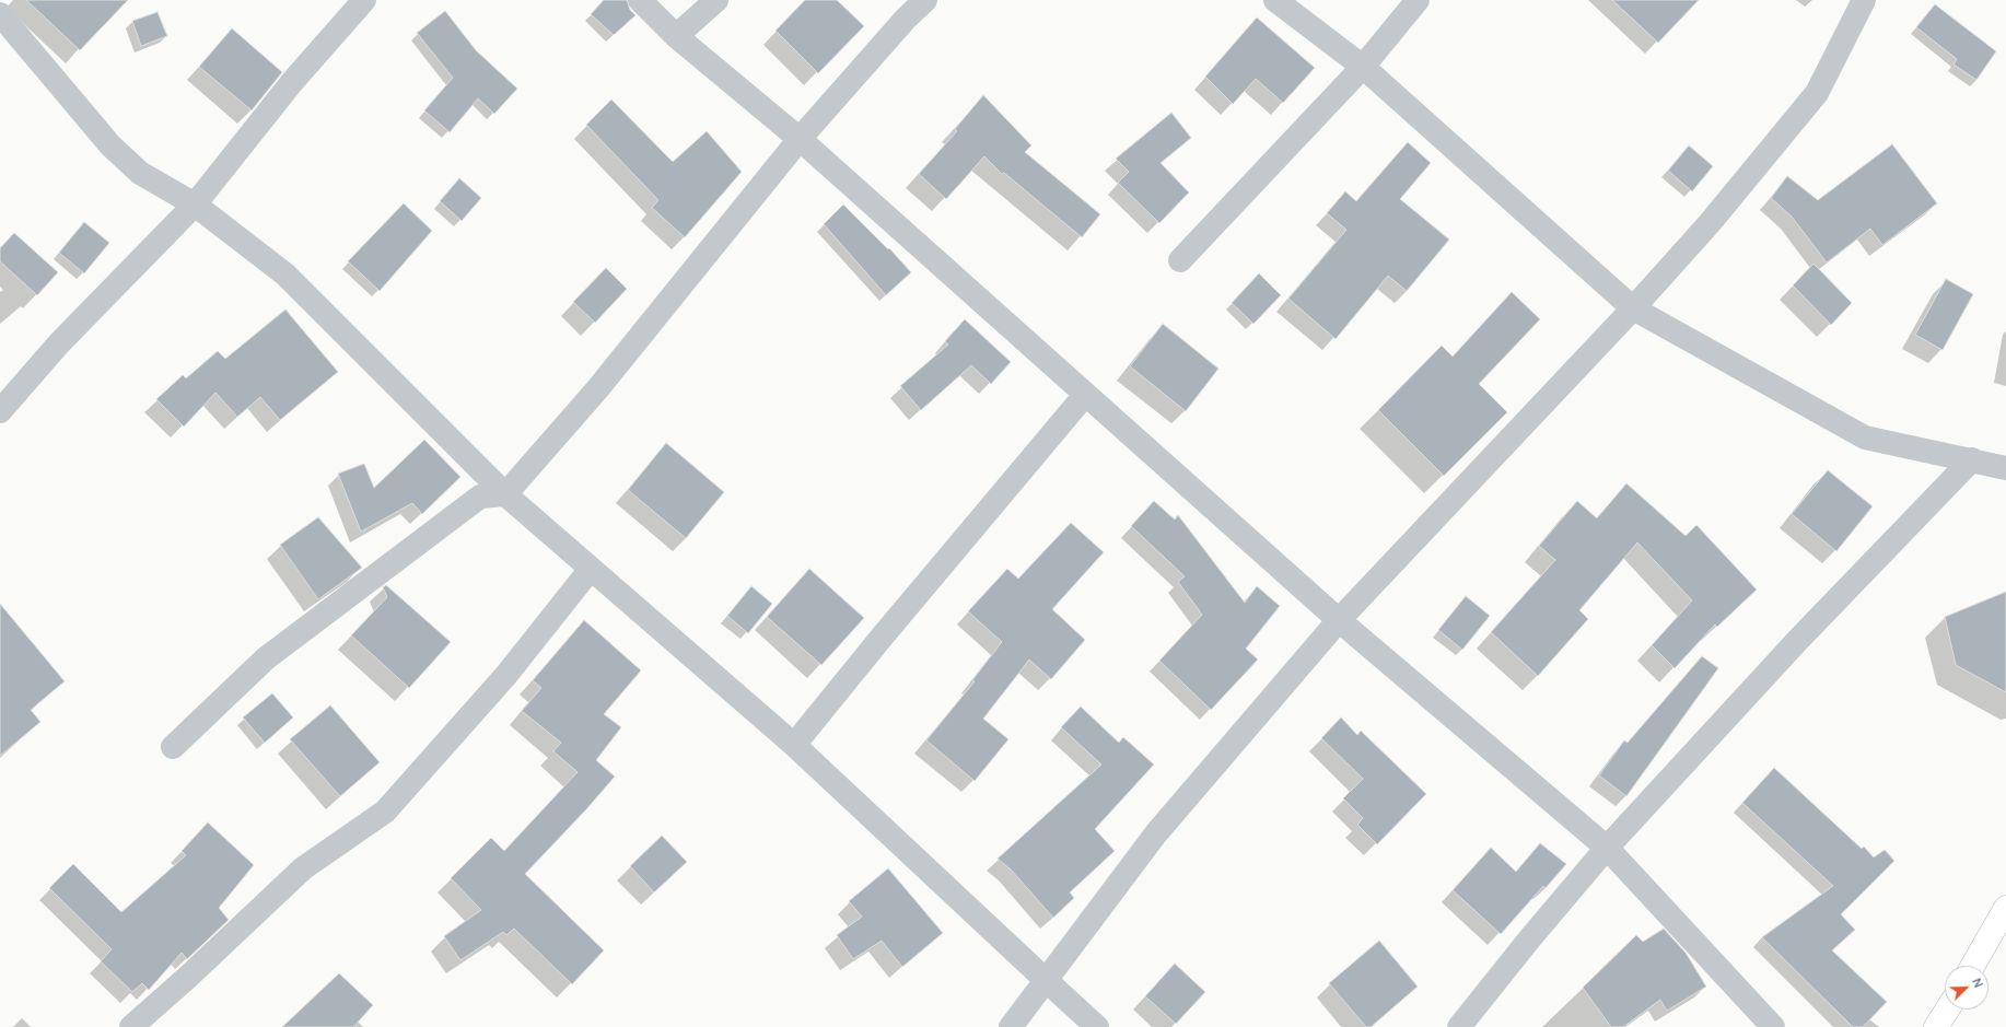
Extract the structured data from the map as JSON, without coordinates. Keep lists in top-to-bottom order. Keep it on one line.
{"north":"top right"}
